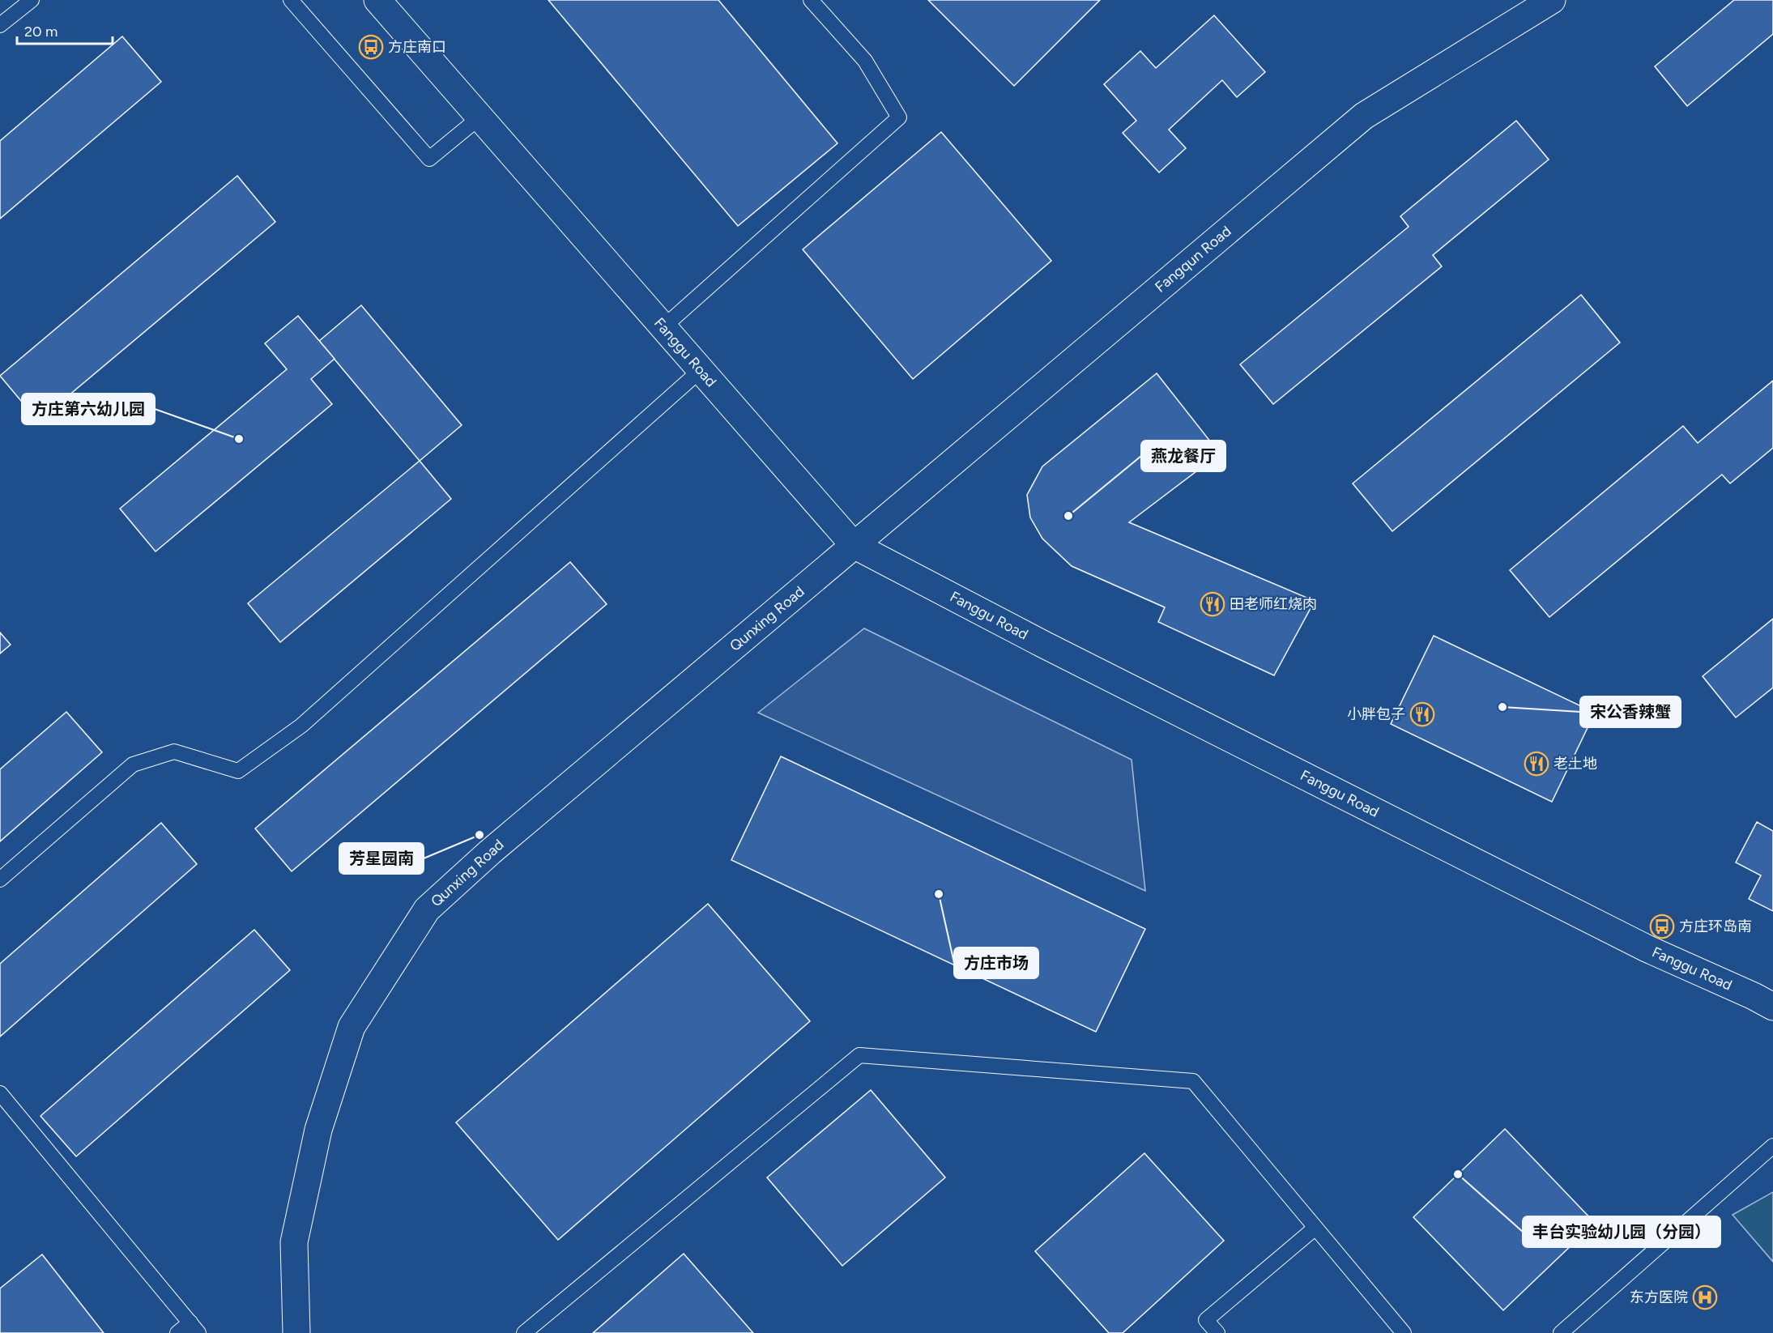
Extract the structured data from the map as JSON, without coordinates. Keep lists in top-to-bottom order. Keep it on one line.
{"streets":{"street":["Fangqun Road","Fanggu Road","Qunxing Road"]},"crossings":[["Fangqun Road","Fanggu Road"],["Fangqun Road","Qunxing Road"],["Fanggu Road","Qunxing Road"]],"places":{"bus stop":["方庄南口","方庄环岛南"],"other":["方庄第六幼儿园","燕龙餐厅","宋公香辣蟹","芳星园南","方庄市场","丰台实验幼儿园（分园）"],"restaurant":["田老师红烧肉","小胖包子","老土地"],"hospital":["东方医院"]},"scale_bar":"20 m"}
